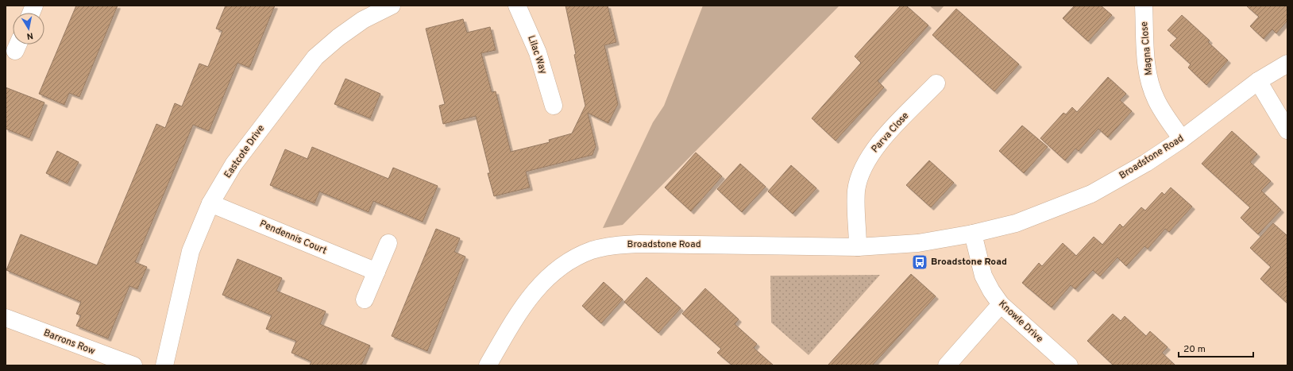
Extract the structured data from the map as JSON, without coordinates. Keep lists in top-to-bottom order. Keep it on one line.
{"streets":{"street":["Magna Close","Lilac Way","Parva Close","Eastcote Drive","Broadstone Road","Pendennis Court","Knowle Drive","Barrons Row"]},"crossings":[["Magna Close","Broadstone Road"],["Parva Close","Broadstone Road"],["Eastcote Drive","Pendennis Court"],["Broadstone Road","Knowle Drive"]],"places":{"bus stop":["Broadstone Road"]},"scale_bar":"20 m","north":"bottom"}
